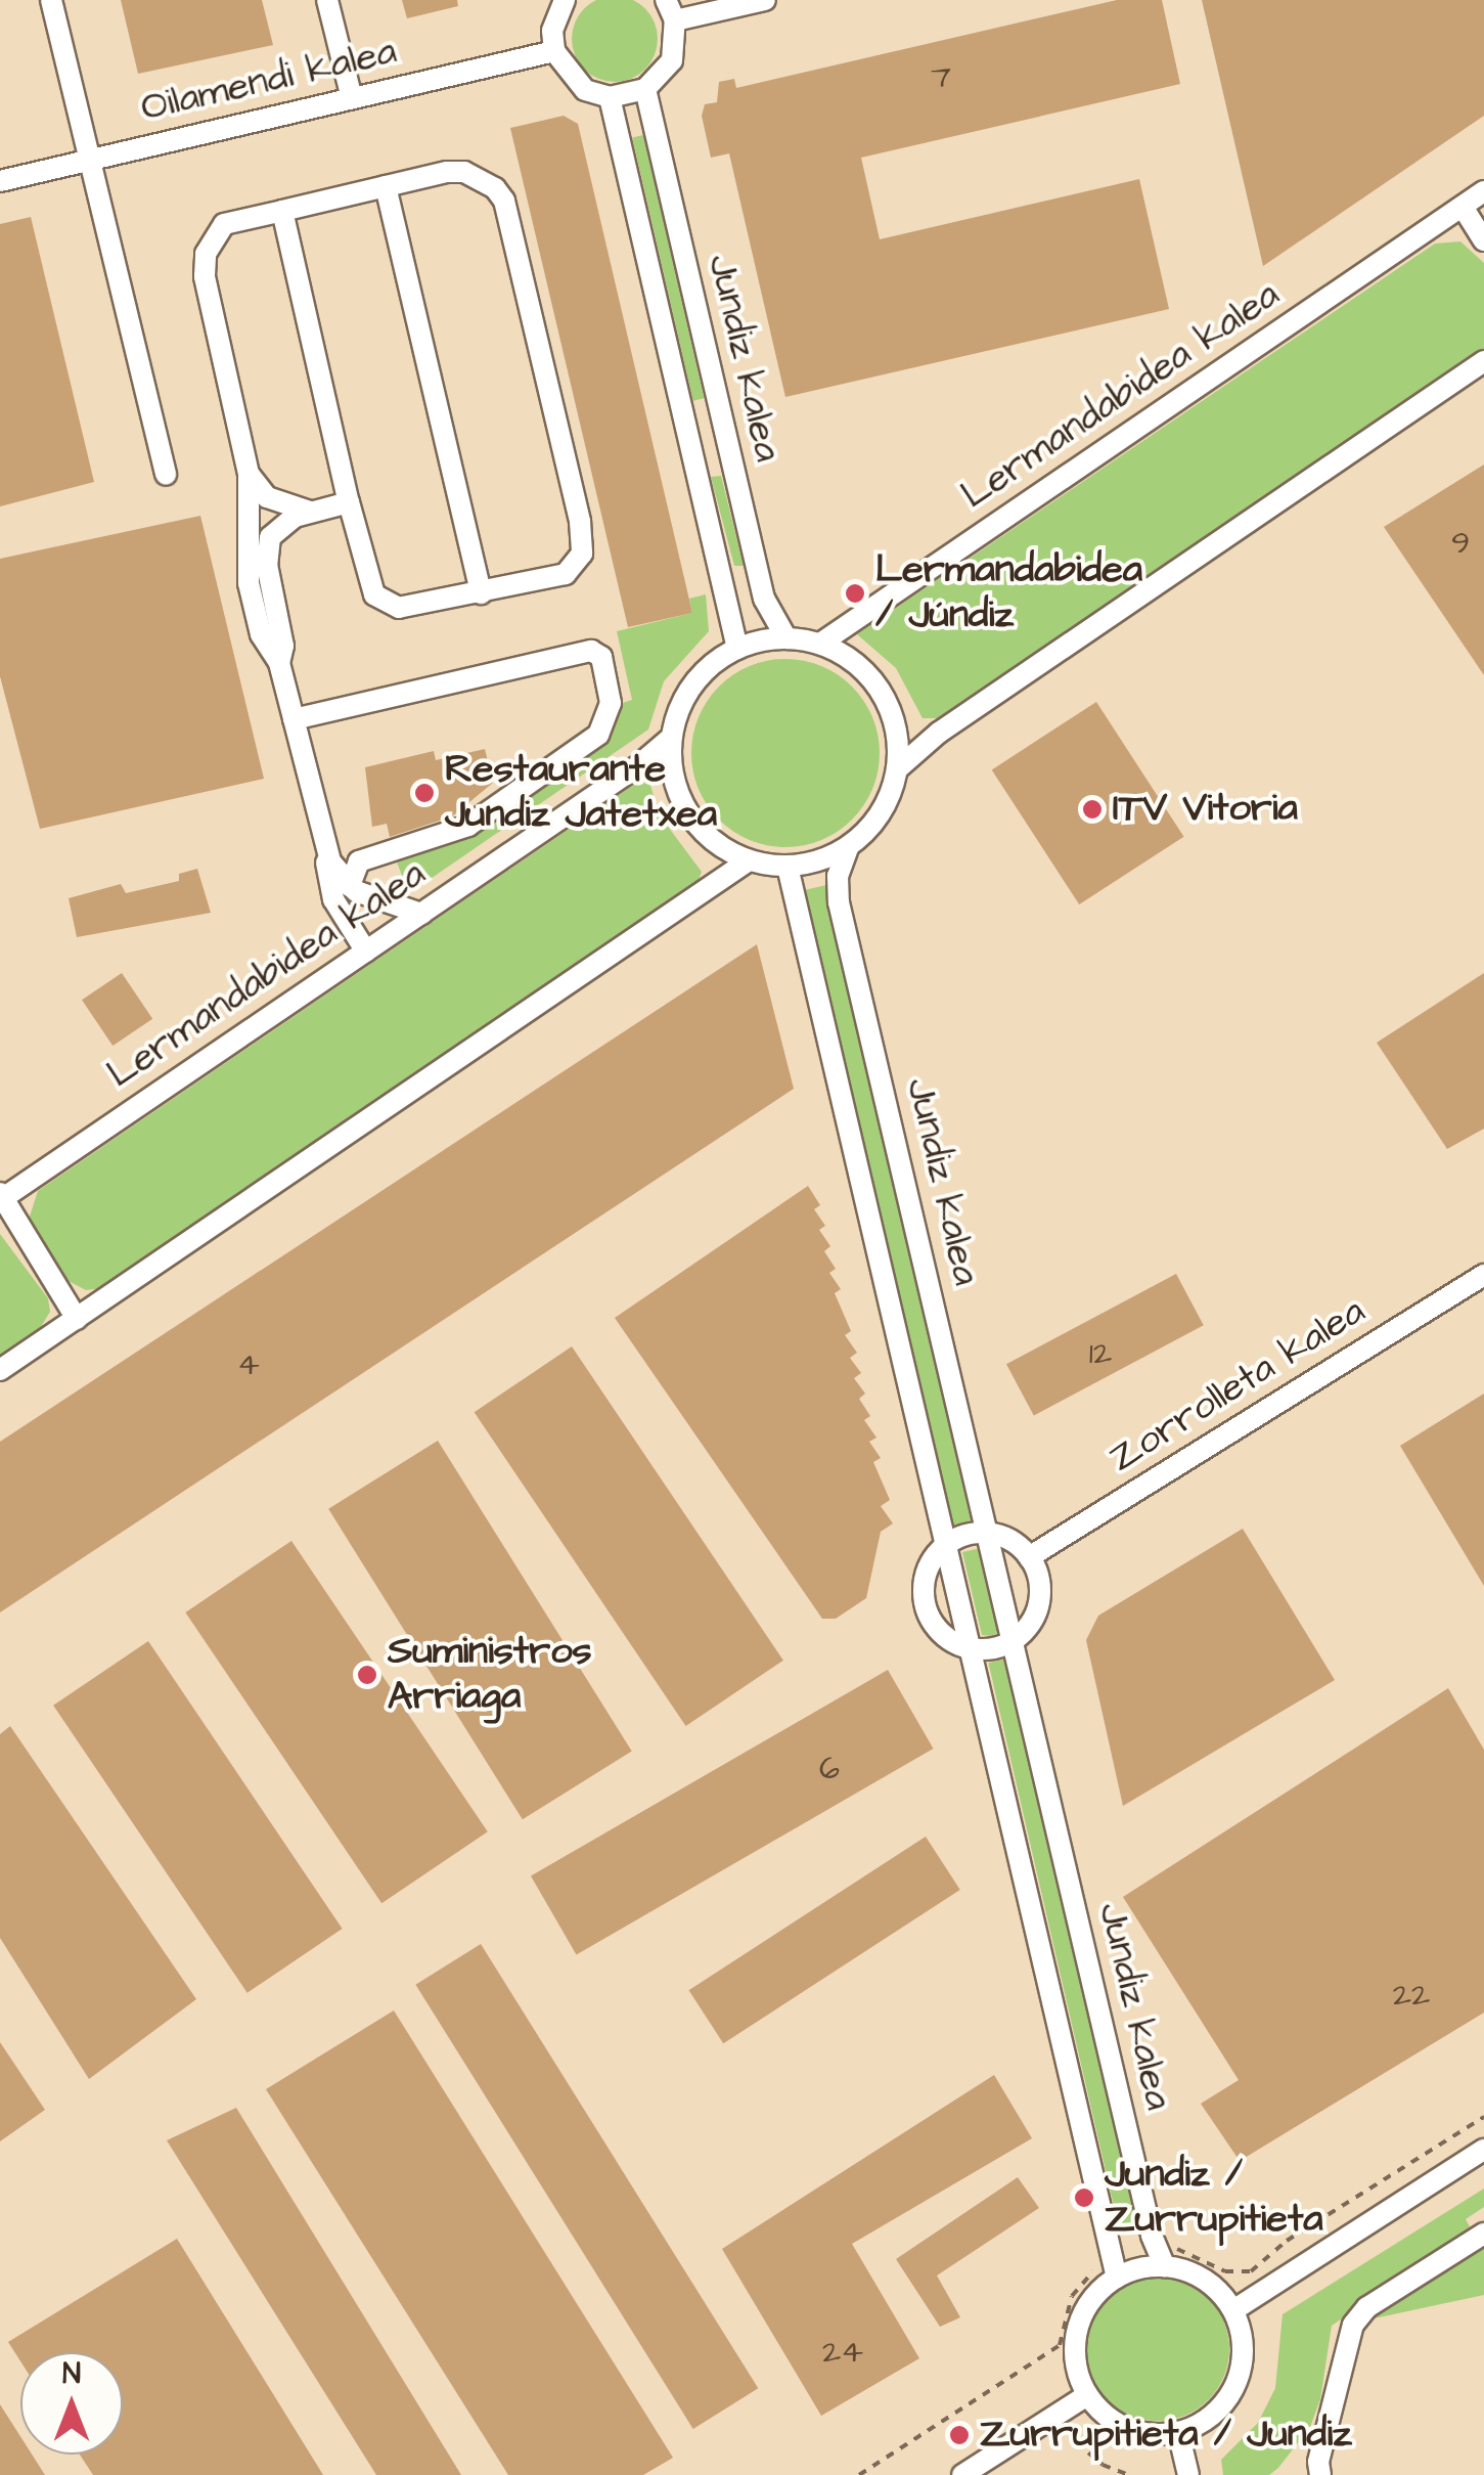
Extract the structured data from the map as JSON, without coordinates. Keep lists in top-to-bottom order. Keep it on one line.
{"streets":{"street":["Oilamendi kalea","Jundiz kalea","Lermandabidea kalea","Zorrolleta kalea"]},"crossings":[["Jundiz kalea","Lermandabidea kalea"]],"places":["Lermandabidea / Júndiz","Restaurante Jundiz Jatetxea","ITV Vitoria","Suministros Arriaga","Jundiz / Zurrupitieta","Zurrupitieta / Jundiz"],"house_numbers":["7","9","12","4","6","22","24"],"north":"top"}
